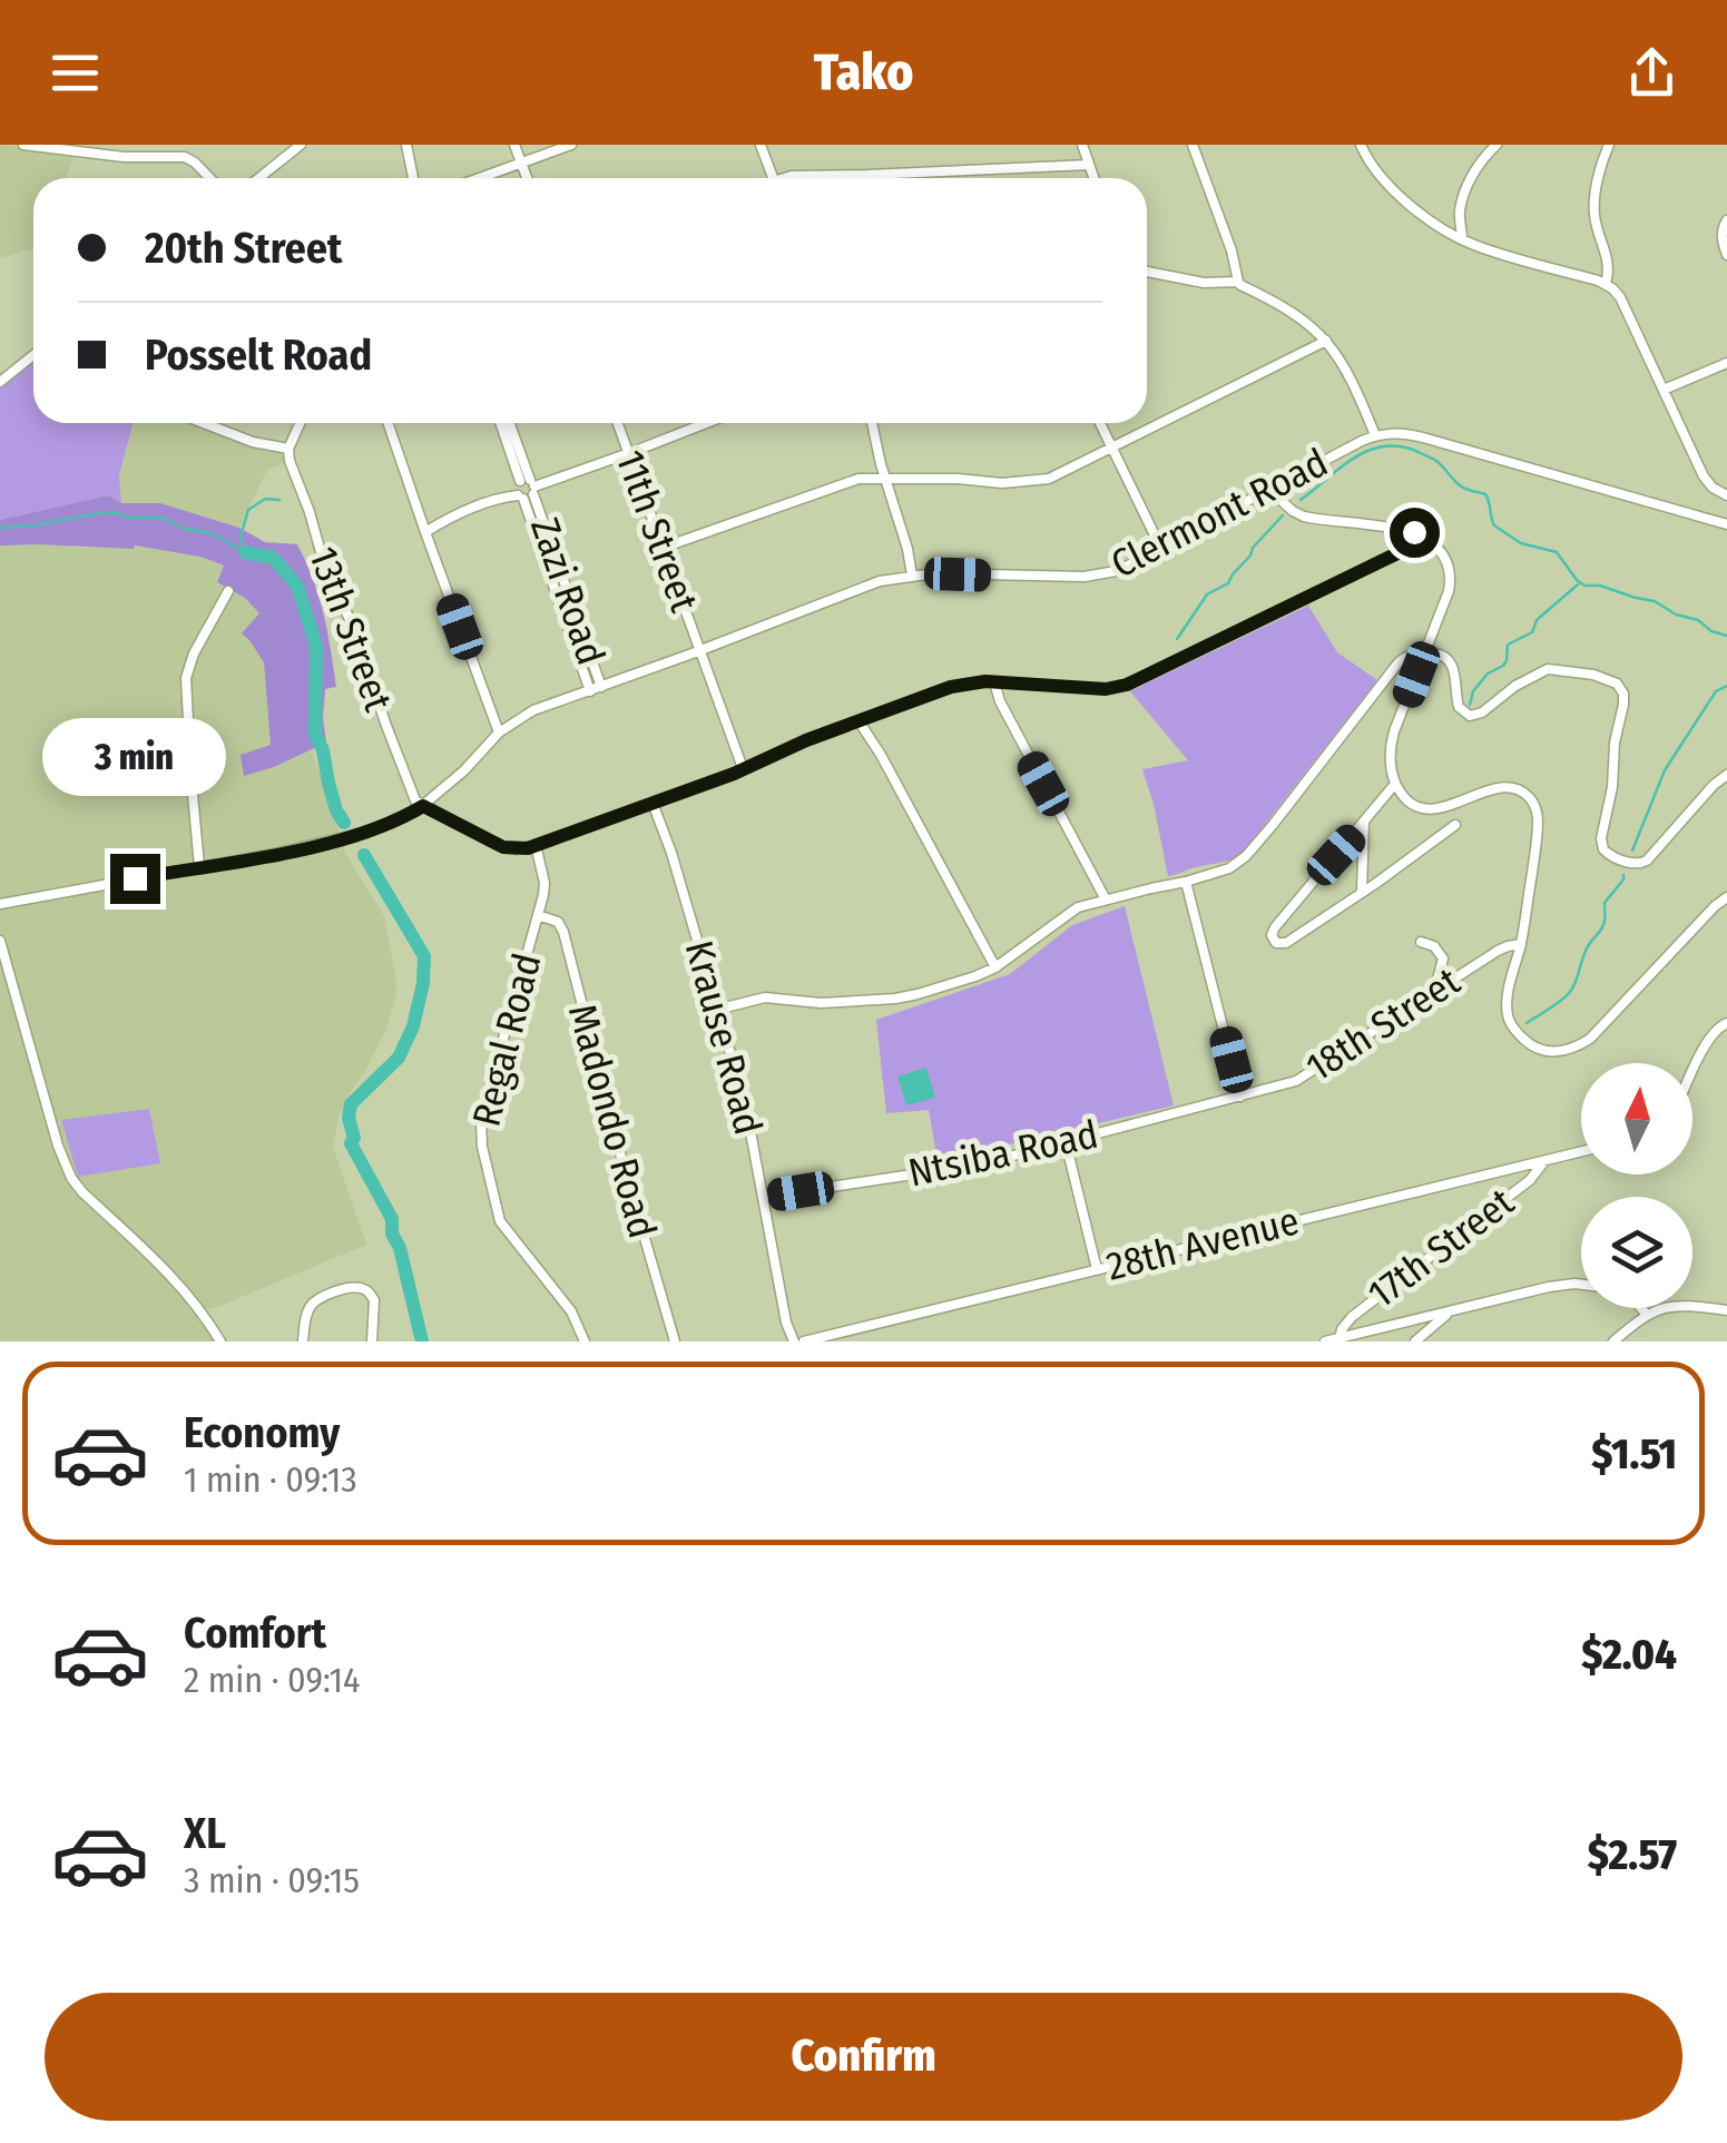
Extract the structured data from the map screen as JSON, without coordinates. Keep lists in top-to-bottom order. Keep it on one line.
{"streets":{"street":["Clermont Road","11th Street","Zazi Road","13th Street","18th Street","Krause Road","Regal Road","Madondo Road","Ntsiba Road","28th Avenue","17th Street"]},"crossings":[["Clermont Road","11th Street"],["Clermont Road","Zazi Road"],["Clermont Road","13th Street"],["18th Street","Ntsiba Road"],["Krause Road","Ntsiba Road"],["Regal Road","Madondo Road"],["28th Avenue","17th Street"]],"north":"top","page":{"header":"Tako","banner":["20th Street","Posselt Road"],"bubble":"3 min","list":[{"name":"Economy","note":"1 min · 09:13","value":"$1.51"},{"name":"Comfort","note":"2 min · 09:14","value":"$2.04"},{"name":"XL","note":"3 min · 09:15","value":"$2.57"}],"buttons":"Confirm"}}
